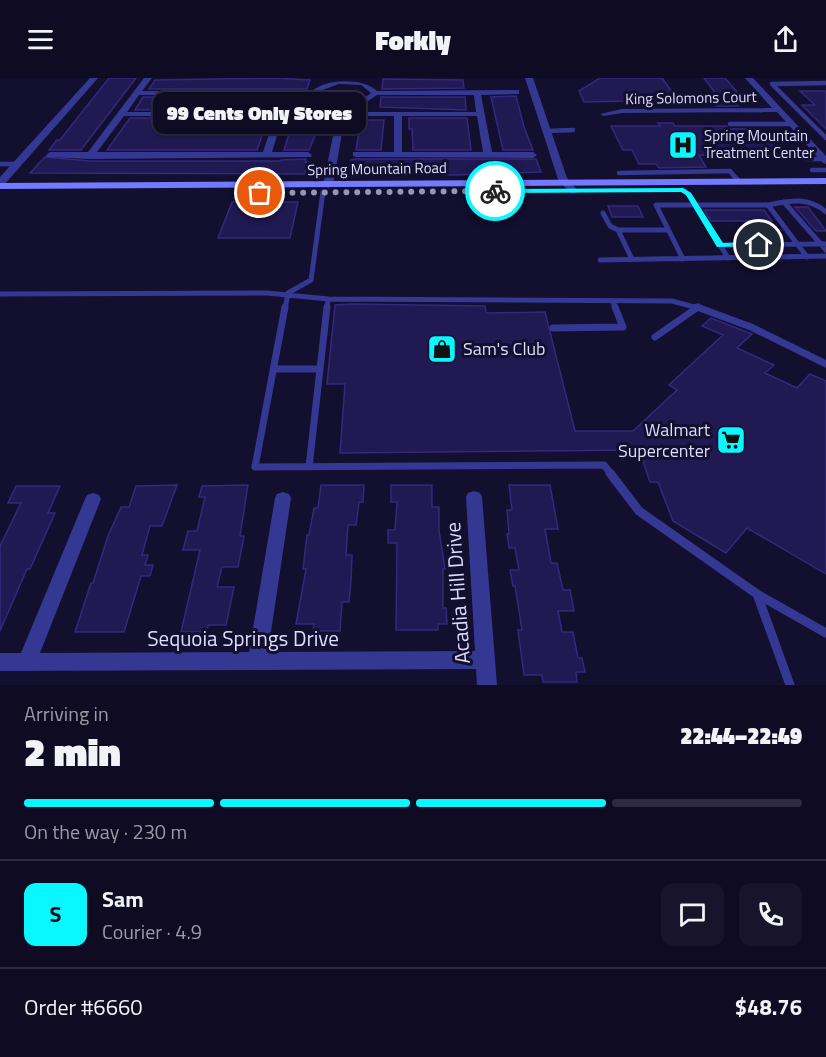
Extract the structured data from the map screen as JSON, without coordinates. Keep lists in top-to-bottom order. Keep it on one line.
{"streets":{"main road":["Spring Mountain Road"],"street":["King Solomons Court","Acadia Hill Drive","Sequoia Springs Drive"]},"crossings":[["Acadia Hill Drive","Sequoia Springs Drive"]],"places":{"hospital":["Spring Mountain Treatment Center"],"other":["99 Cents Only Stores"],"shop":["Sam's Club"],"supermarket":["Walmart Supercenter"]},"page":{"header":"Forkly","bubble":"99 Cents Only Stores","heading":["2 min","Arriving in","22:44–22:49"],"panel":["Sam","Courier · 4.9","Order #6660","$48.76"],"bar":"On the way · 230 m","round":"S"}}
